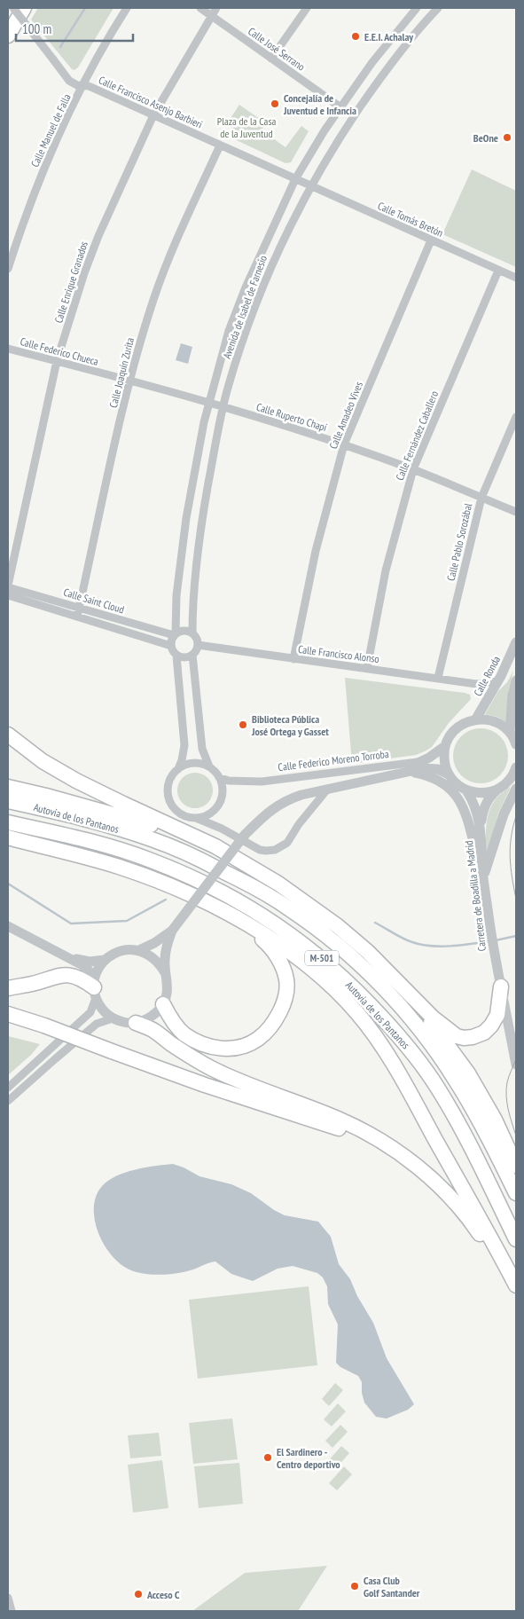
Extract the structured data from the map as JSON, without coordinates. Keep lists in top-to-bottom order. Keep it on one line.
{"streets":{"highway":["Autovía de los Pantanos","M-501"],"street":["Calle José Serrano","Calle Francisco Asenjo Barbieri","Calle Manuel de Falla","Calle Tomás Bretón","Calle Enrique Granados","Avenida de Isabel de Farnesio","Calle Federico Chueca","Calle Joaquín Zurita","Calle Amadeo Vives","Calle Ruperto Chapí","Calle Fernández Caballero","Calle Pablo Sorozábal","Calle Saint Cloud","Calle Francisco Alonso","Calle Ronda","Calle Federico Moreno Torroba","Carretera de Boadilla a Madrid"]},"crossings":[["Calle José Serrano","Calle Enrique Granados"],["Calle José Serrano","Avenida de Isabel de Farnesio"],["Calle Francisco Asenjo Barbieri","Calle Manuel de Falla"],["Calle Francisco Asenjo Barbieri","Calle Tomás Bretón"],["Calle Francisco Asenjo Barbieri","Calle Enrique Granados"],["Calle Francisco Asenjo Barbieri","Avenida de Isabel de Farnesio"],["Calle Francisco Asenjo Barbieri","Calle Joaquín Zurita"],["Calle Tomás Bretón","Avenida de Isabel de Farnesio"],["Calle Tomás Bretón","Calle Amadeo Vives"],["Calle Tomás Bretón","Calle Fernández Caballero"],["Calle Enrique Granados","Calle Federico Chueca"],["Calle Enrique Granados","Calle Saint Cloud"],["Avenida de Isabel de Farnesio","Calle Federico Chueca"],["Avenida de Isabel de Farnesio","Calle Ruperto Chapí"],["Avenida de Isabel de Farnesio","Calle Saint Cloud"],["Avenida de Isabel de Farnesio","Calle Francisco Alonso"],["Calle Federico Chueca","Calle Joaquín Zurita"],["Calle Federico Chueca","Calle Ruperto Chapí"],["Calle Joaquín Zurita","Calle Saint Cloud"],["Calle Amadeo Vives","Calle Ruperto Chapí"],["Calle Amadeo Vives","Calle Francisco Alonso"],["Calle Ruperto Chapí","Calle Fernández Caballero"],["Calle Ruperto Chapí","Calle Pablo Sorozábal"],["Calle Fernández Caballero","Calle Francisco Alonso"],["Calle Pablo Sorozábal","Calle Francisco Alonso"],["Calle Saint Cloud","Calle Francisco Alonso"],["Calle Francisco Alonso","Calle Ronda"],["Calle Ronda","Calle Federico Moreno Torroba"]],"parks":["Plaza de la Casa de la Juventud"],"places":["E.E.I. Achalay","Concejalía de Juventud e Infancia","BeOne","Biblioteca Pública José Ortega y Gasset","El Sardinero - Centro deportivo","Casa Club Golf Santander","Acceso C"],"scale_bar":"100 m"}
